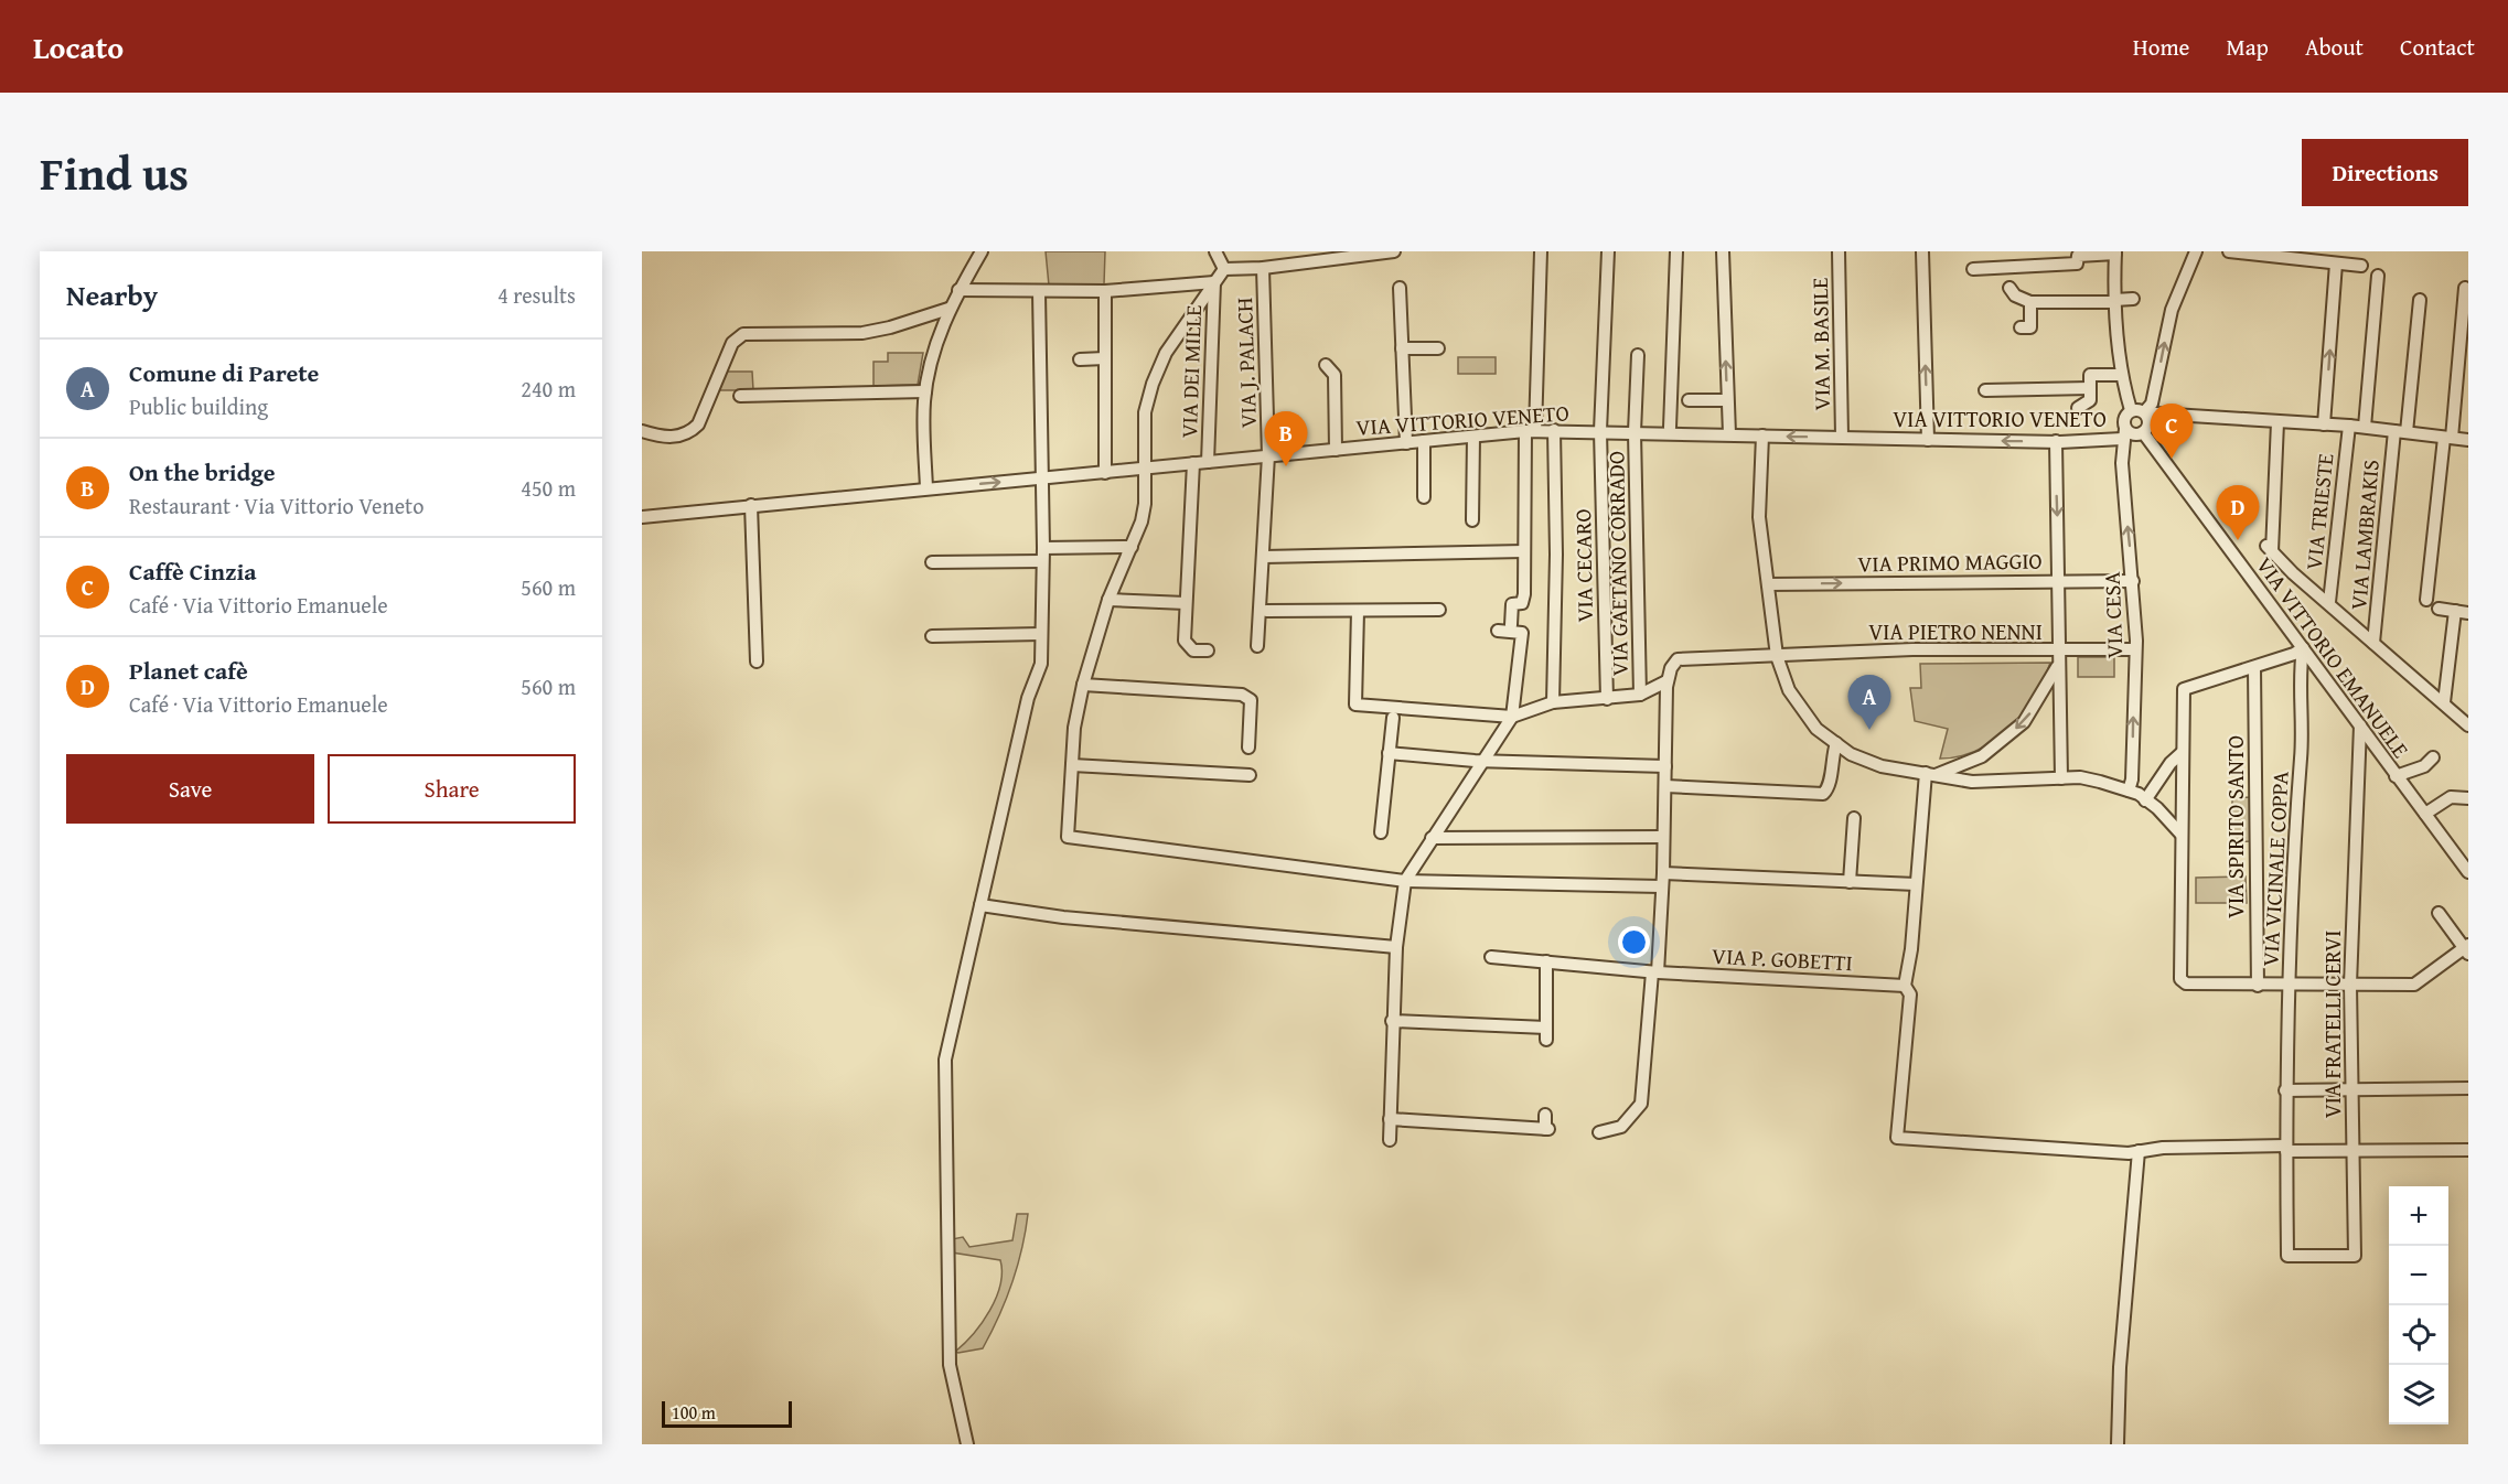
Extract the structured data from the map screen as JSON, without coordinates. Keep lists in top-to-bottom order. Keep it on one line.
{"streets":{"street":["VIA M. BASILE","VIA J. PALACH","VIA DEI MILLE","VIA VITTORIO VENETO","VIA TRIESTE","VIA LAMBRAKIS","VIA PRIMO MAGGIO","VIA GAETANO CORRADO","VIA CECARO","VIA CESA","VIA PIETRO NENNI","VIA VITTORIO EMANUELE","VIA SPIRITO SANTO","VIA VICINALE COPPA","VIA P. GOBETTI","VIA FRATELLI CERVI"]},"crossings":[["VIA M. BASILE","VIA VITTORIO VENETO"],["VIA J. PALACH","VIA VITTORIO VENETO"],["VIA DEI MILLE","VIA VITTORIO VENETO"],["VIA VITTORIO VENETO","VIA GAETANO CORRADO"],["VIA VITTORIO VENETO","VIA CECARO"],["VIA VITTORIO VENETO","VIA CESA"],["VIA VITTORIO VENETO","VIA VITTORIO EMANUELE"],["VIA PRIMO MAGGIO","VIA CESA"],["VIA CESA","VIA PIETRO NENNI"],["VIA VITTORIO EMANUELE","VIA VICINALE COPPA"],["VIA VITTORIO EMANUELE","VIA FRATELLI CERVI"],["VIA VICINALE COPPA","VIA FRATELLI CERVI"]],"one_way":["VIA PRIMO MAGGIO"],"scale_bar":"100 m","page":{"header":"Locato","nav":["Home","Map","About","Contact"],"title":"Find us","buttons":["Directions",["Save","Share"]],"heading":["Nearby","4 results"],"list":[{"mark":"A","name":"Comune di Parete","note":"Public building","value":"240 m"},{"mark":"B","name":"On the bridge","note":"Restaurant · Via Vittorio Veneto","value":"450 m"},{"mark":"C","name":"Caffè Cinzia","note":"Café · Via Vittorio Emanuele","value":"560 m"},{"mark":"D","name":"Planet cafè","note":"Café · Via Vittorio Emanuele","value":"560 m"}],"pins":["C","B","D","A"],"map_buttons":["+","−"],"scale":"100 m"}}
